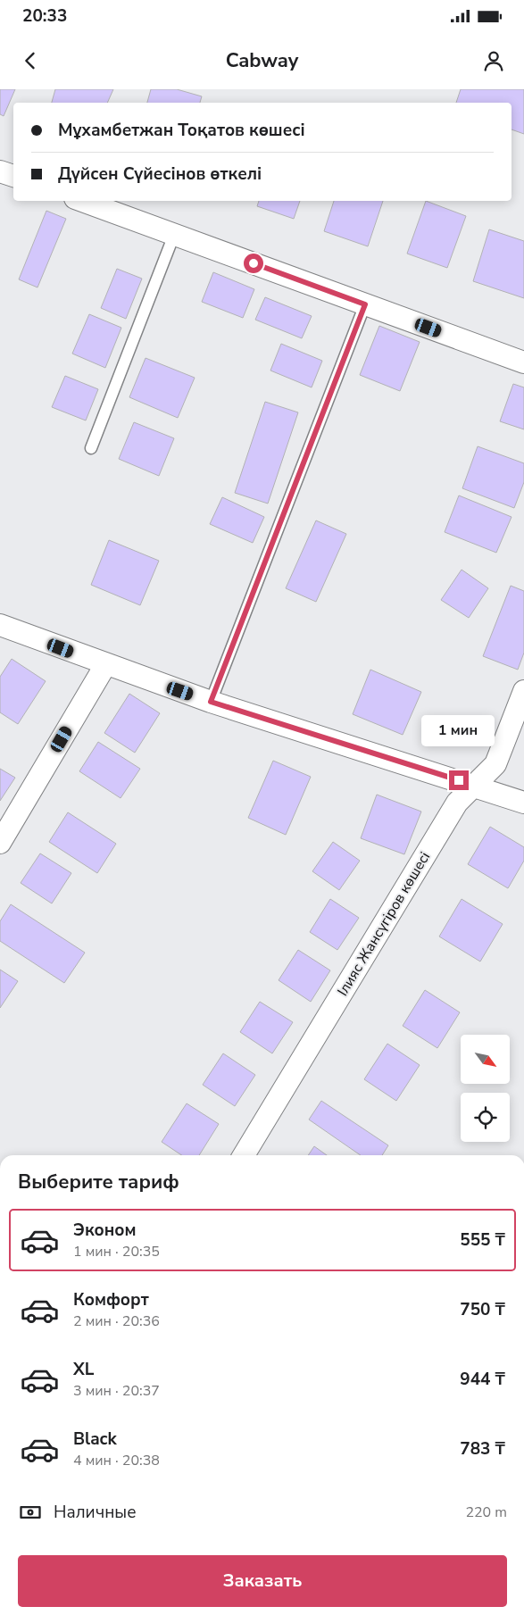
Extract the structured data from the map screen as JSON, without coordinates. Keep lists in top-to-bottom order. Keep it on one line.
{"streets":{"street":["Ілияс Жансүгіров көшесі"]},"north":"bottom right","page":{"status":"20:33","header":"Cabway","banner":["Мұхамбетжан Тоқатов көшесі","Дүйсен Сүйесінов өткелі"],"bubble":"1 мин","heading":"Выберите тариф","list":[{"name":"Эконом","note":"1 мин · 20:35","value":"555 ₸"},{"name":"Комфорт","note":"2 мин · 20:36","value":"750 ₸"},{"name":"XL","note":"3 мин · 20:37","value":"944 ₸"},{"name":"Black","note":"4 мин · 20:38","value":"783 ₸"}],"pay":["Наличные","220 m"],"buttons":"Заказать"}}
